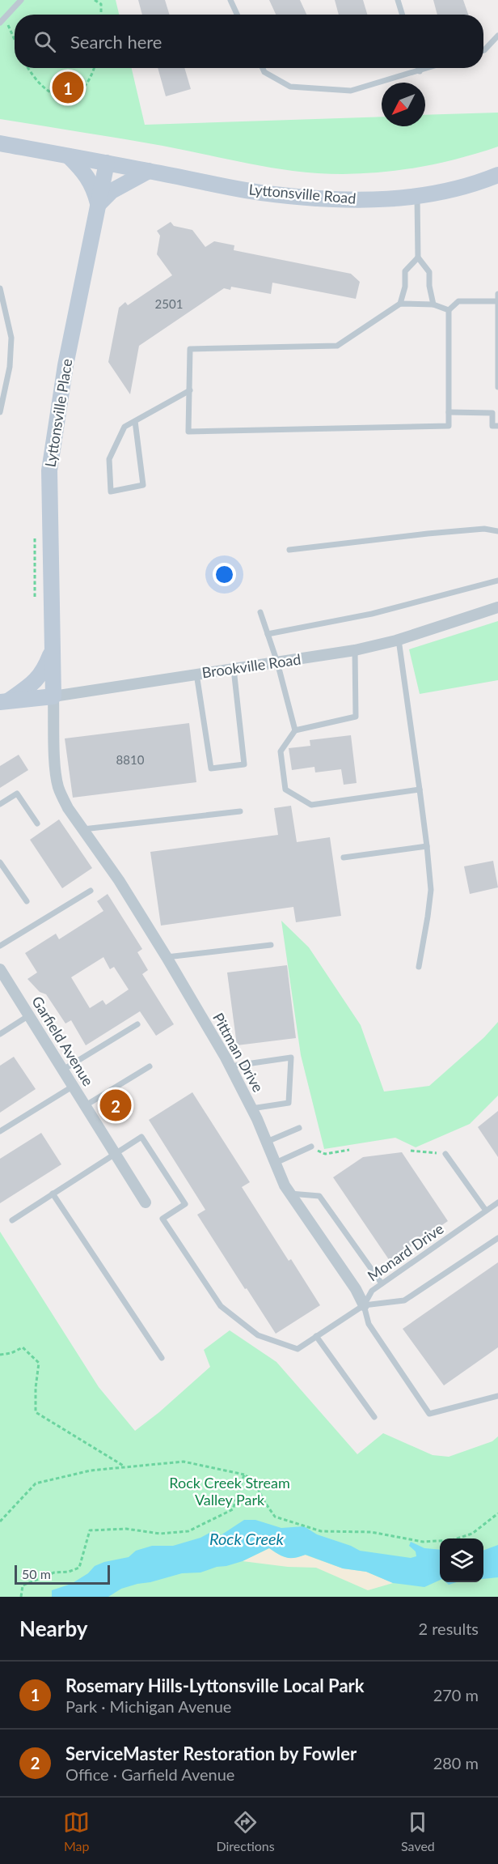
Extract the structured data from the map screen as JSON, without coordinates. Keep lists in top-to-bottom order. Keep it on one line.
{"streets":{"street":["Lyttonsville Road","Lyttonsville Place","Brookville Road","Garfield Avenue","Pittman Drive"],"lane":["Monard Drive"]},"crossings":[["Lyttonsville Road","Lyttonsville Place"],["Lyttonsville Place","Brookville Road"],["Lyttonsville Place","Pittman Drive"],["Brookville Road","Pittman Drive"],["Pittman Drive","Monard Drive"]],"water":["Rock Creek"],"parks":["Rock Creek Stream Valley Park"],"house_numbers":["2501","8810"],"scale_bar":"50 m","north":"bottom left","page":{"search":"Search here","pins":["1","2"],"scale":"50 m","heading":["Nearby","2 results"],"list":[{"mark":"1","name":"Rosemary Hills-Lyttonsville Local Park","note":"Park · Michigan Avenue","value":"270 m"},{"mark":"2","name":"ServiceMaster Restoration by Fowler","note":"Office · Garfield Avenue","value":"280 m"}],"nav":["Map","Directions","Saved"]}}
